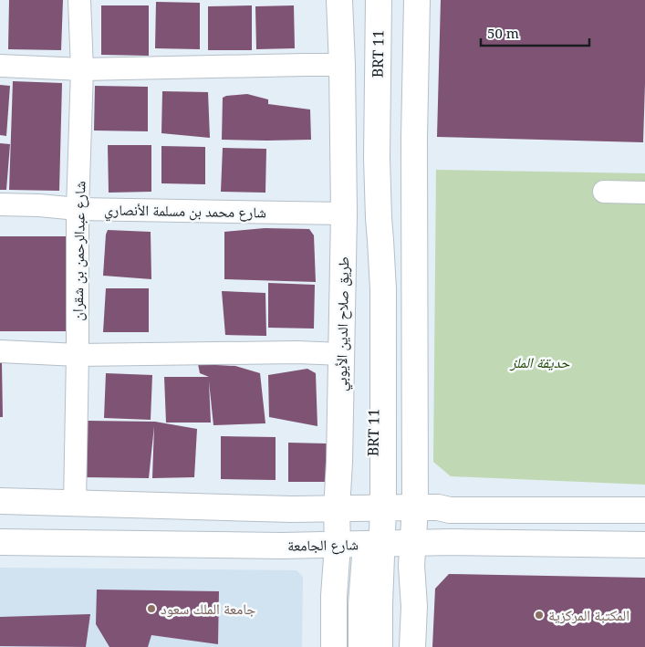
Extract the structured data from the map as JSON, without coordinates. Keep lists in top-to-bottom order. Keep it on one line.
{"streets":{"main road":["BRT 11","طريق صلاح الدين الأيوبي","شارع الجامعة"],"street":["شارع محمد بن مسلمة الأنصاري","شارع عبدالرحمن بن شقران"]},"crossings":[["BRT 11","شارع الجامعة"],["شارع محمد بن مسلمة الأنصاري","شارع عبدالرحمن بن شقران"],["شارع محمد بن مسلمة الأنصاري","طريق صلاح الدين الأيوبي"],["طريق صلاح الدين الأيوبي","شارع الجامعة"]],"parks":["حديقة الملز"],"places":["جامعة الملك سعود","المكتبة المركزية"],"scale_bar":"50 m"}
